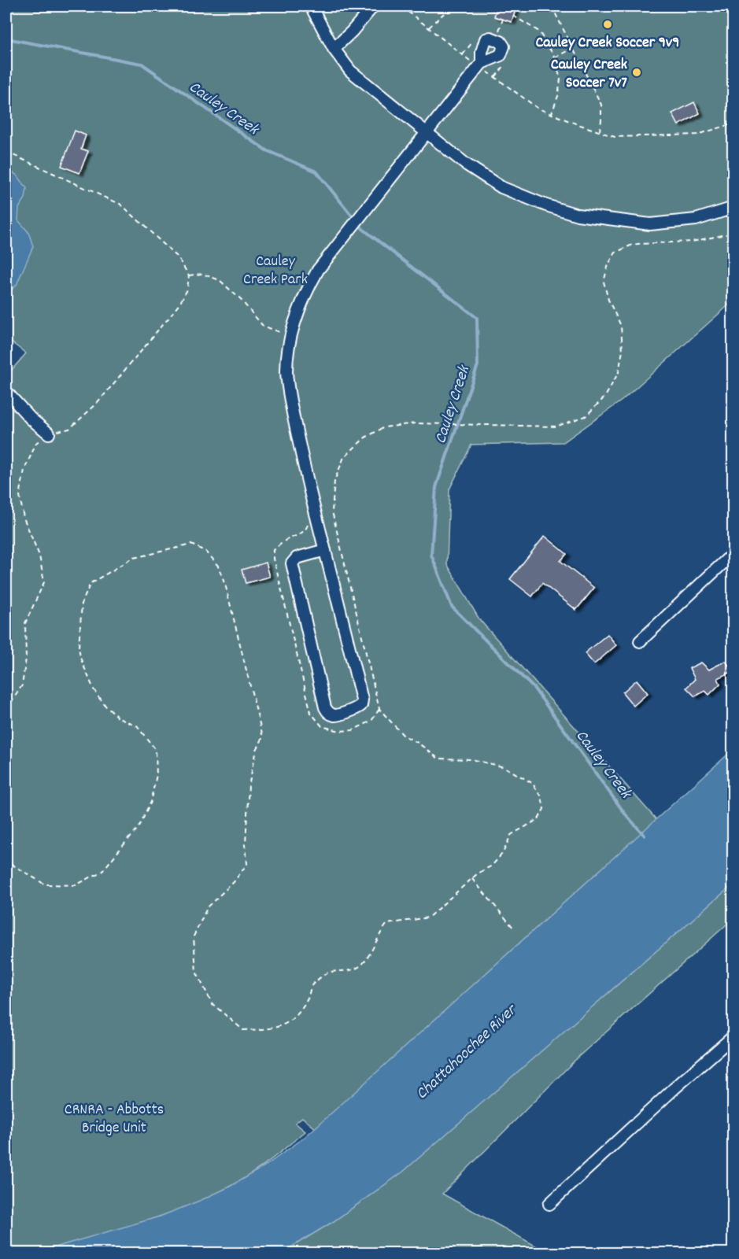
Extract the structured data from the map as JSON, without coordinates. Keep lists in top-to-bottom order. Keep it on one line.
{"water":["Cauley Creek","Chattahoochee River"],"parks":["Cauley Creek Park","CRNRA - Abbotts Bridge Unit"],"places":["Cauley Creek Soccer 9v9","Cauley Creek Soccer 7v7"]}
